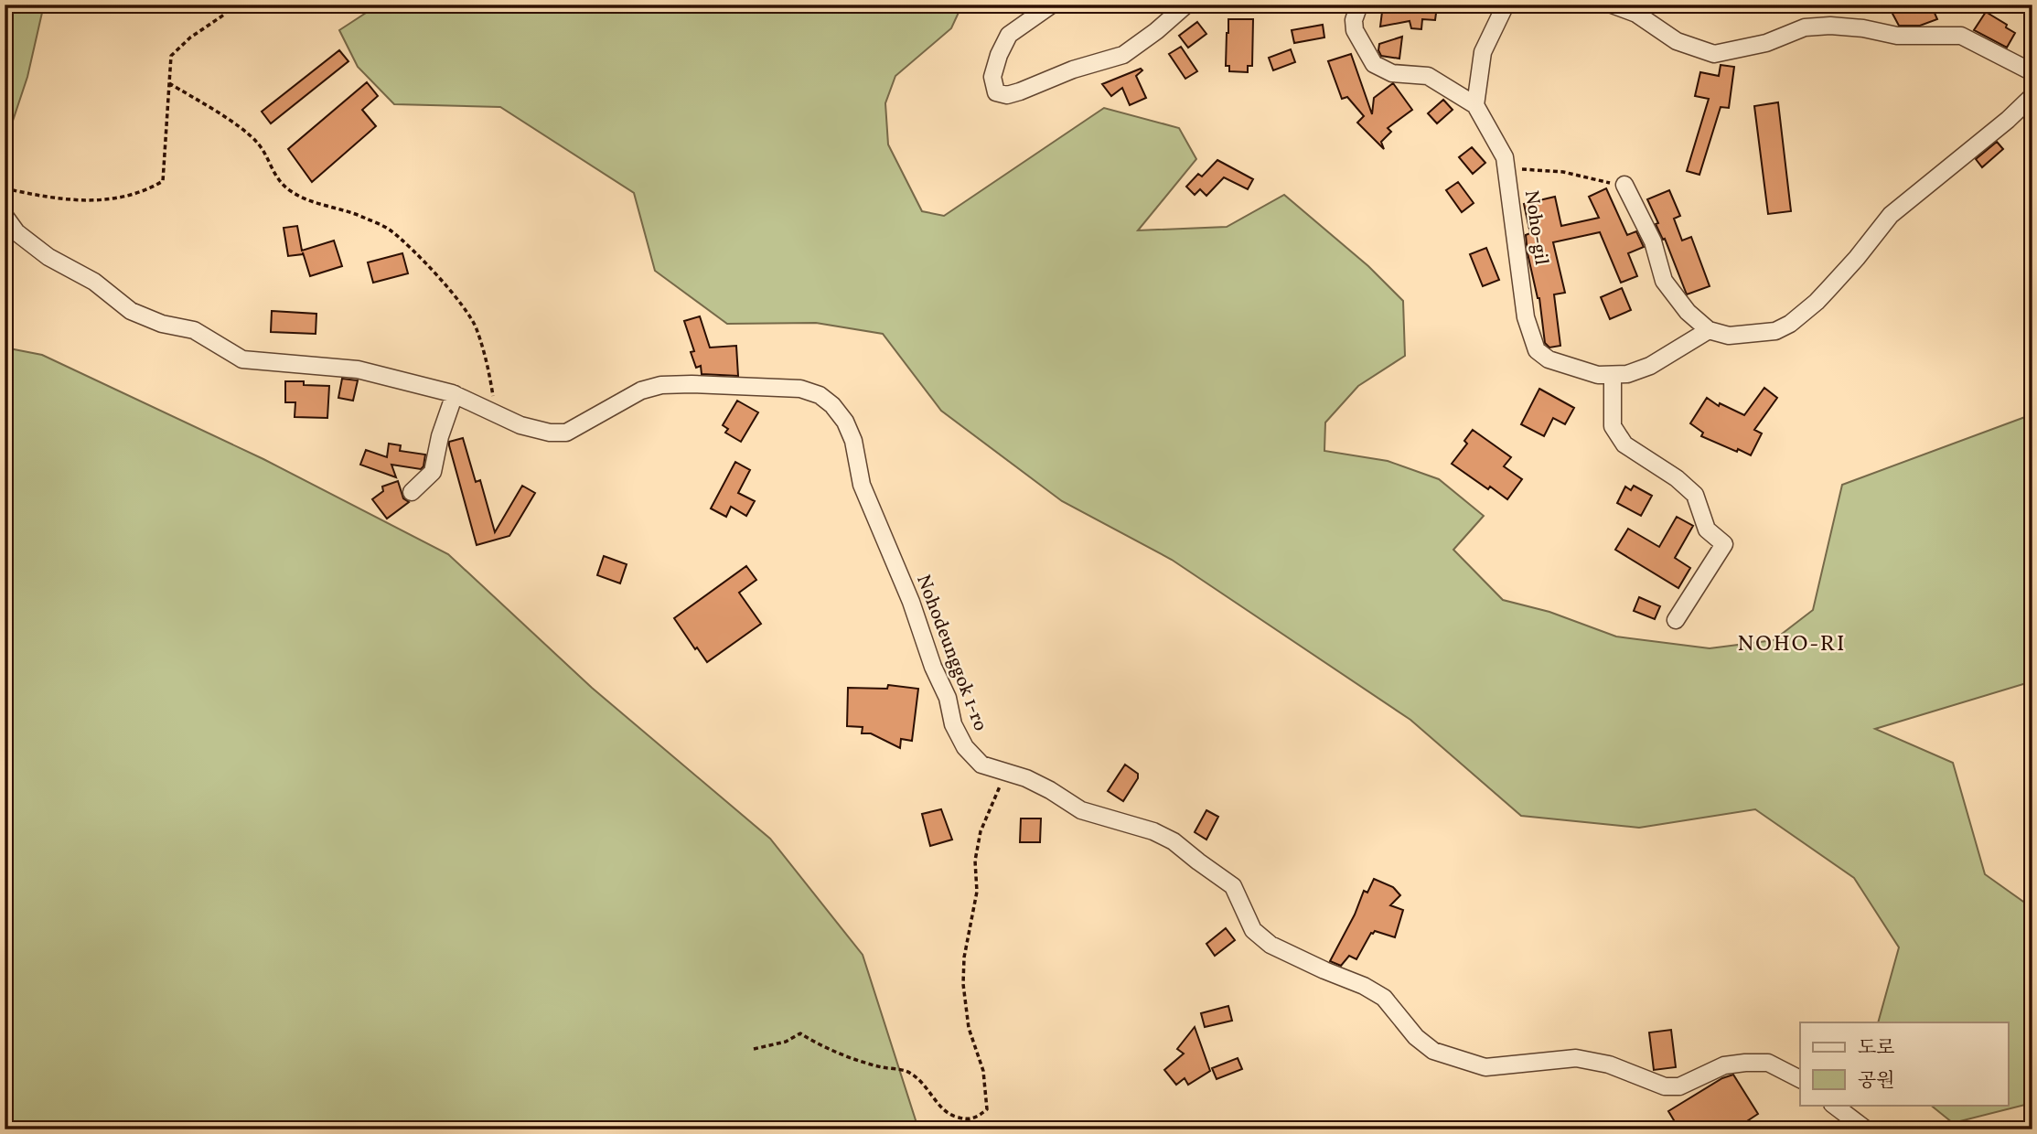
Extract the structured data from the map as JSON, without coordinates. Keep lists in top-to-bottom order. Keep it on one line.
{"streets":{"street":["Noho-gil","Nohodeunggok 1-ro"]},"districts":["NOHO-RI"],"legend":["도로","공원"]}
